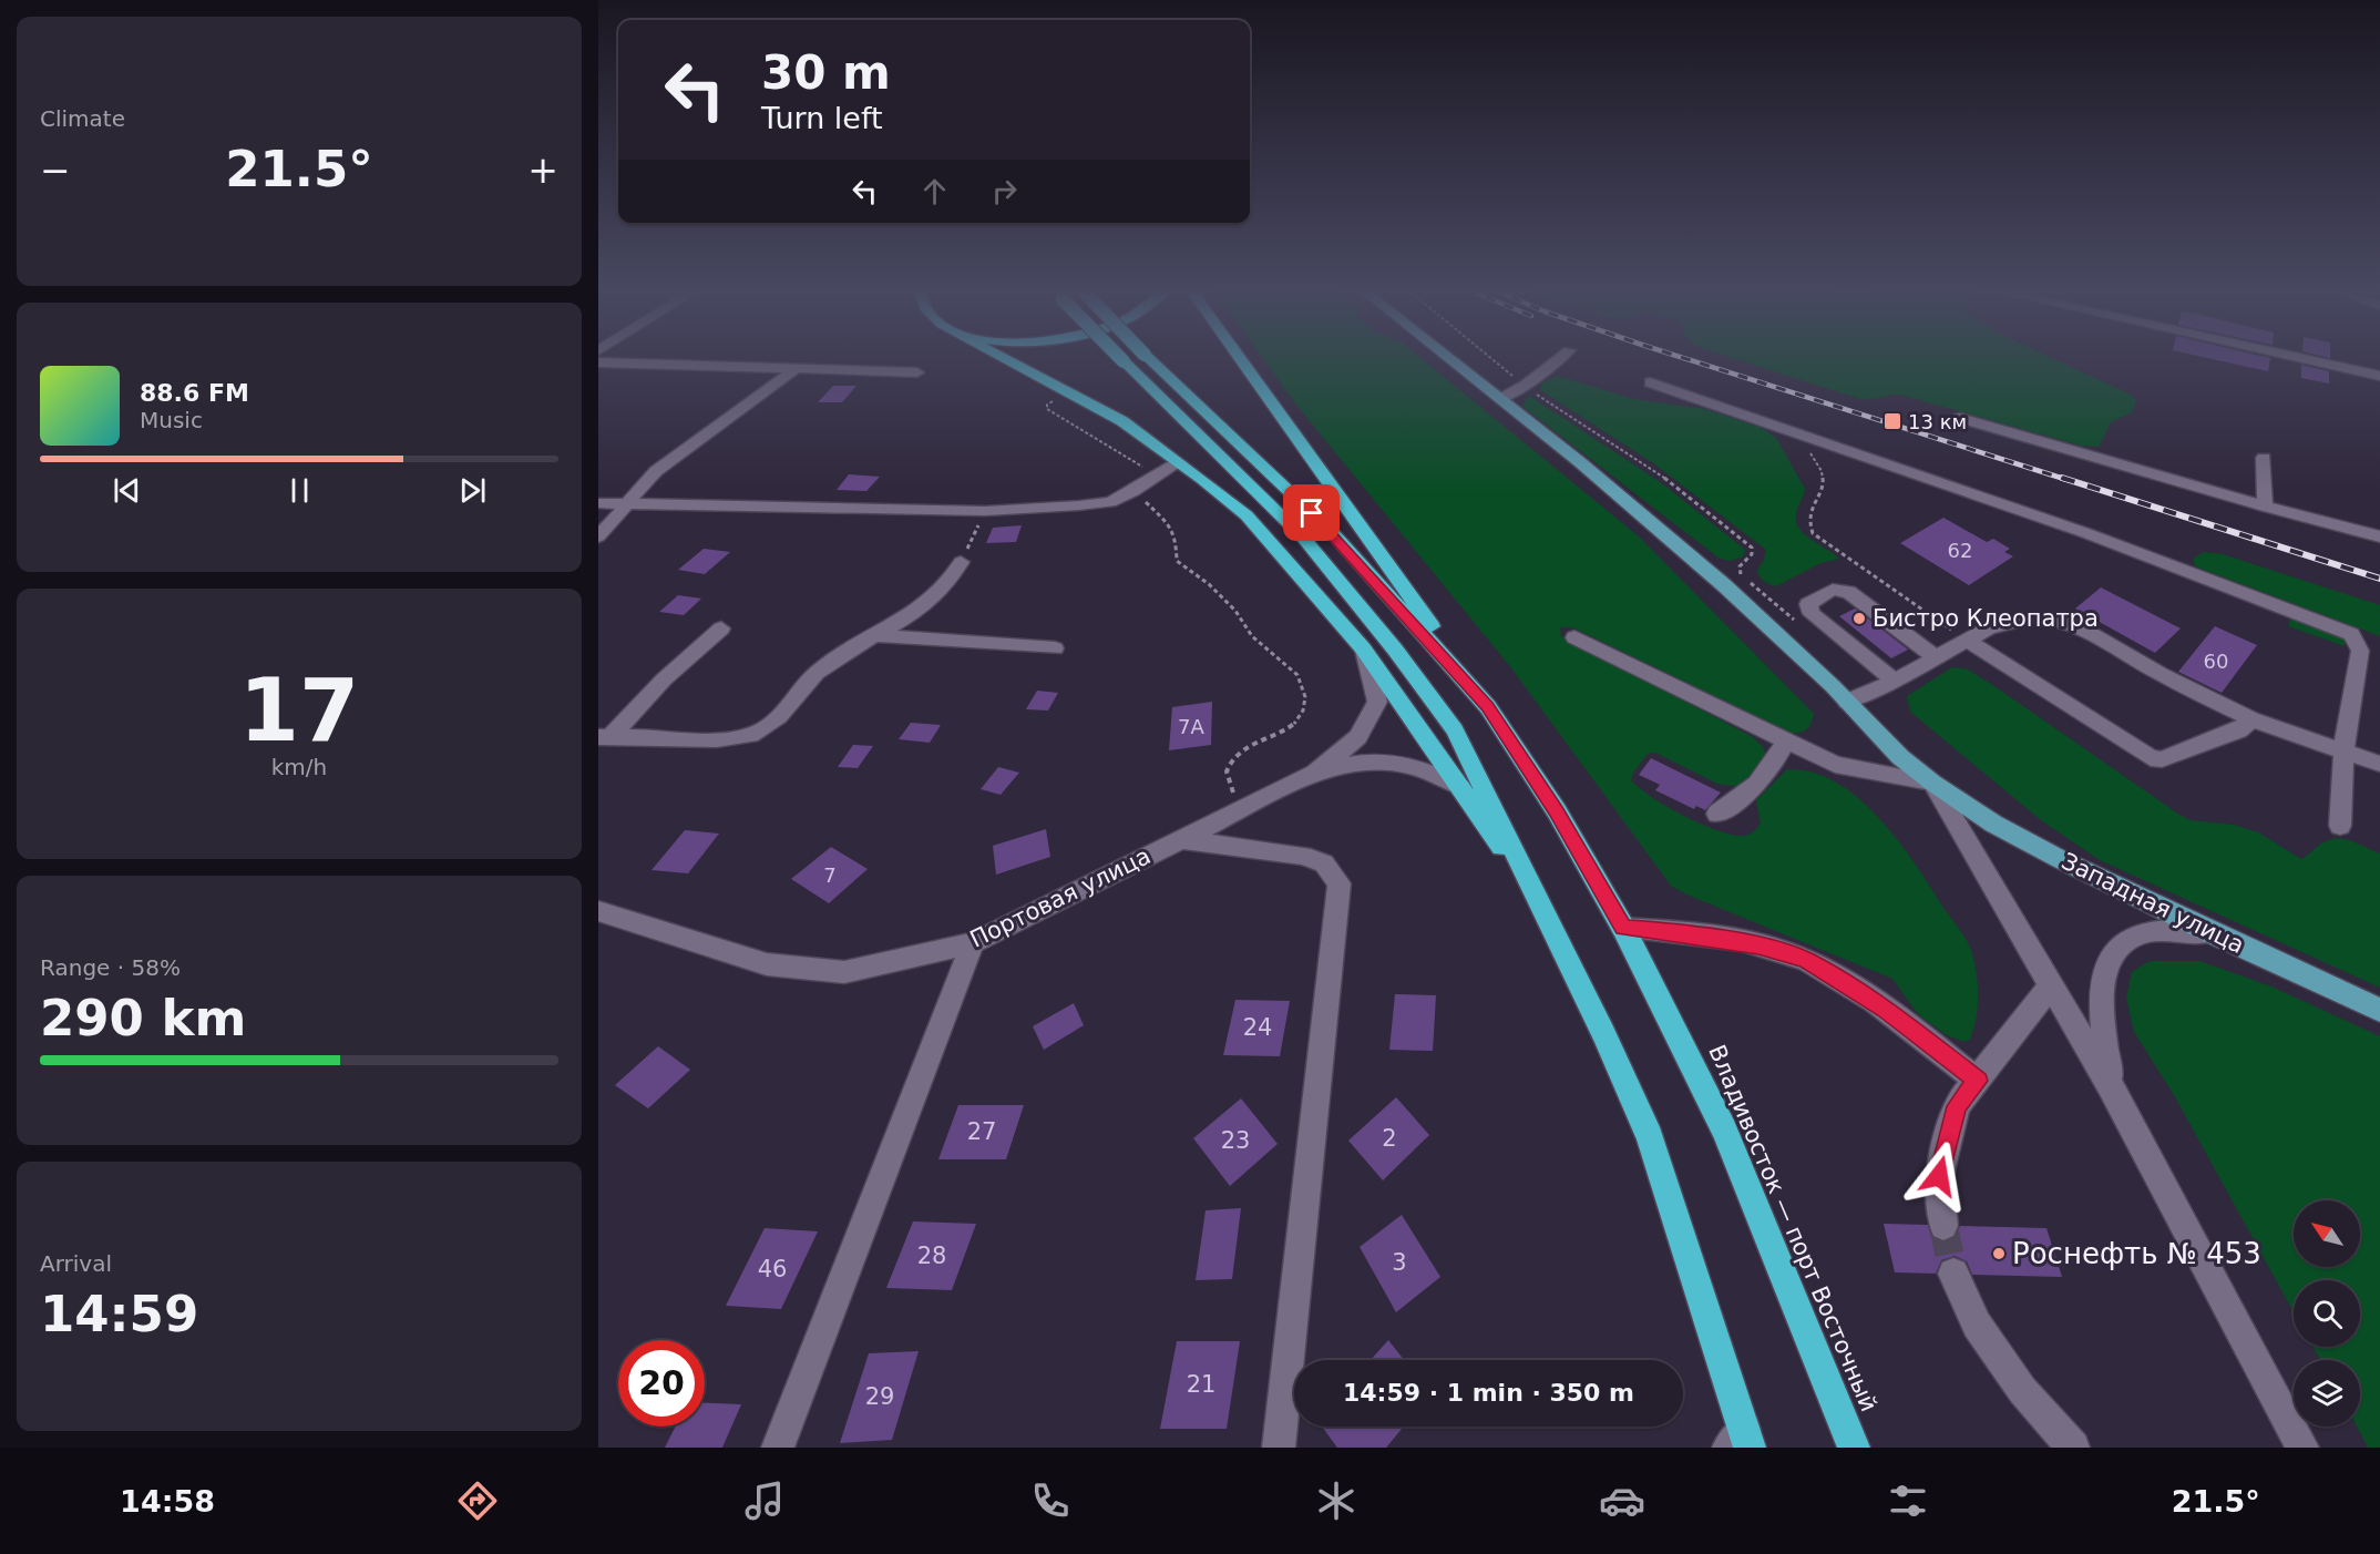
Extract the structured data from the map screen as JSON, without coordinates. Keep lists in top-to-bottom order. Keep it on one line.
{"streets":{"highway":["Владивосток — порт Восточный"],"main road":["Западная улица"],"street":["Портовая улица"]},"places":{"transit":["13 км"],"other":["Бистро Клеопатра","Роснефть № 453"]},"house_numbers":["62","60","7А","7","24","27","2","23","28","3","46","21","29"],"north":"top left","page":{"tile":["Climate",["17","km/h"],["Range · 58%","290 km"],["Arrival","14:59"]],"turn":["30 m","Turn left"],"heat":["−","21.5°","+"],"song":["88.6 FM","Music"],"limit":"20","trip":"14:59 · 1 min · 350 m","tabs":["14:58","21.5°"]}}
